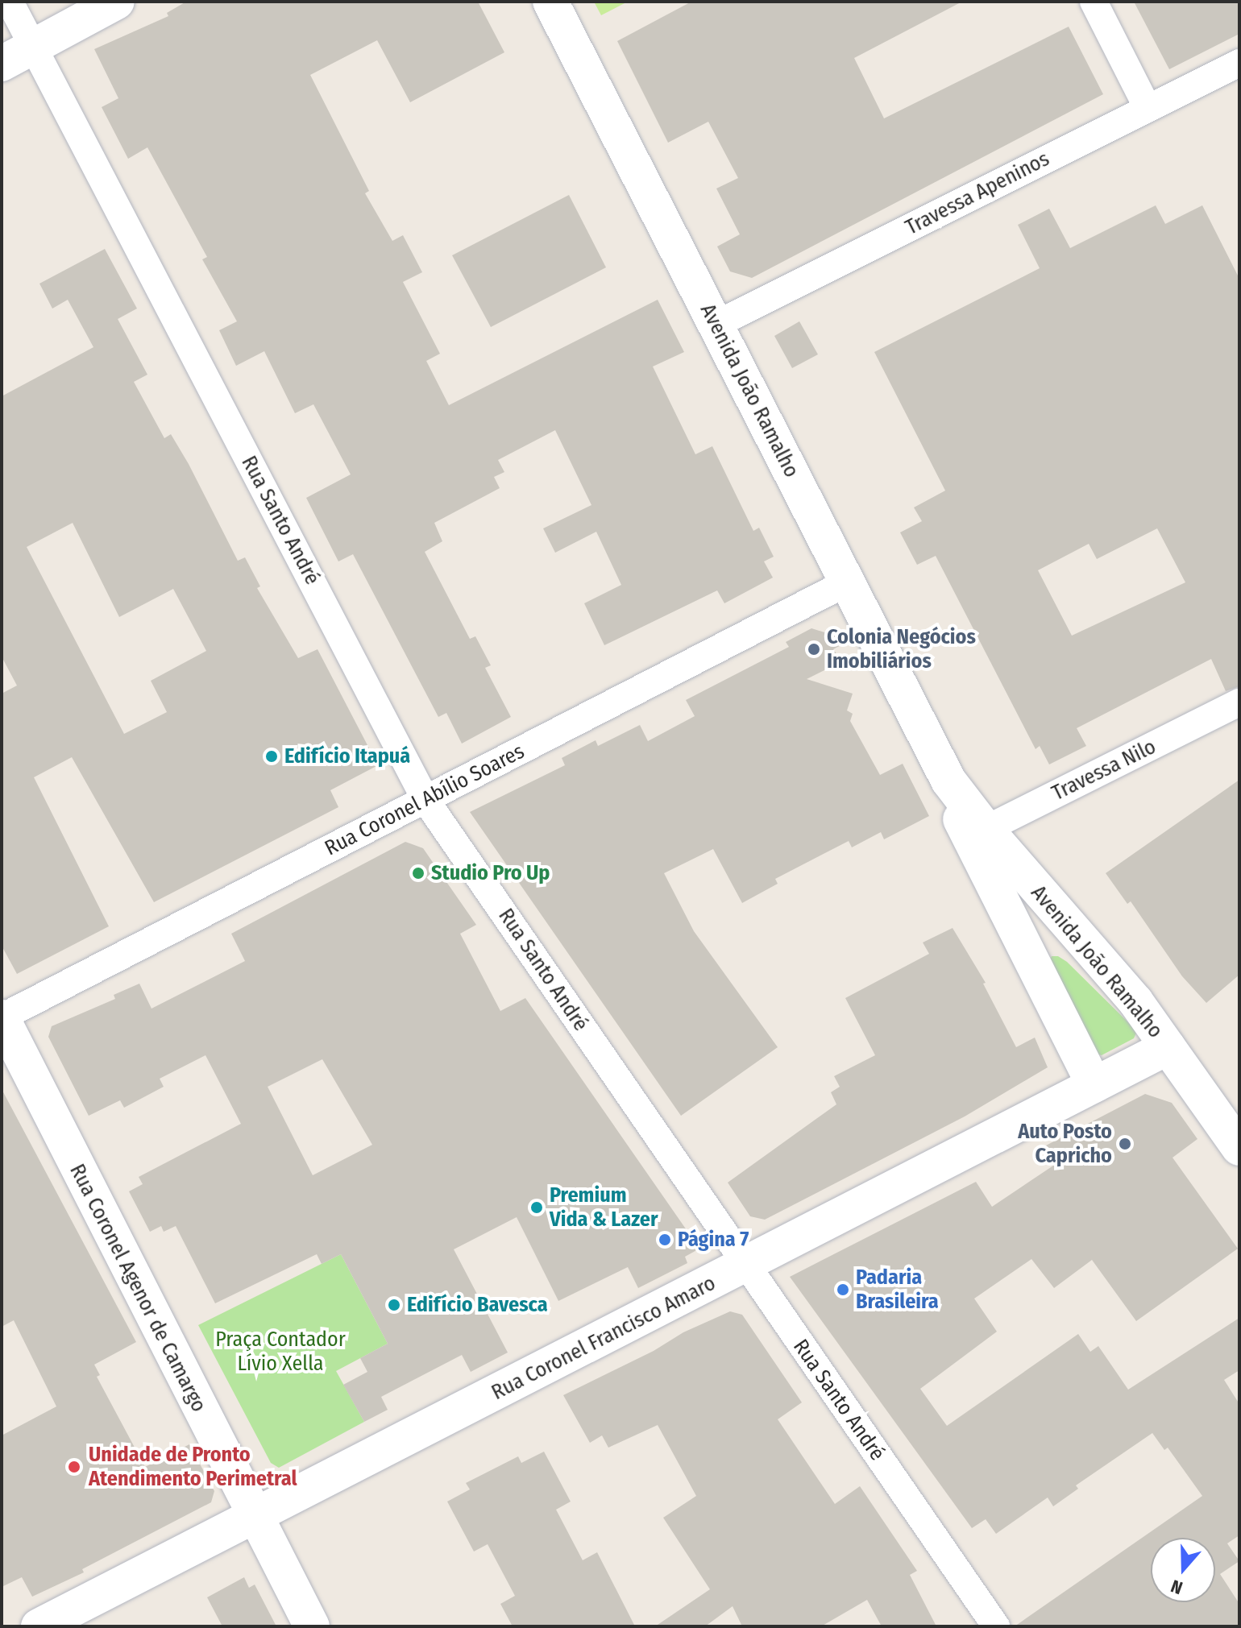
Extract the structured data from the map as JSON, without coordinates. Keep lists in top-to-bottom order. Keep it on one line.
{"streets":{"street":["Travessa Apeninos","Avenida João Ramalho","Rua Santo André","Travessa Nilo","Rua Coronel Abílio Soares","Rua Coronel Agenor de Camargo","Rua Coronel Francisco Amaro"]},"crossings":[["Travessa Apeninos","Avenida João Ramalho"],["Avenida João Ramalho","Travessa Nilo"],["Avenida João Ramalho","Rua Coronel Abílio Soares"],["Avenida João Ramalho","Rua Coronel Francisco Amaro"],["Rua Santo André","Rua Coronel Abílio Soares"],["Rua Santo André","Rua Coronel Francisco Amaro"],["Rua Coronel Abílio Soares","Rua Coronel Agenor de Camargo"],["Rua Coronel Agenor de Camargo","Rua Coronel Francisco Amaro"]],"parks":["Praça Contador Lívio Xella"],"places":["Colonia Negócios Imobiliários","Edifício Itapuá","Studio Pro Up","Auto Posto Capricho","Premium Vida & Lazer","Página 7","Padaria Brasileira","Edifício Bavesca","Unidade de Pronto Atendimento Perimetral"],"north":"bottom"}
